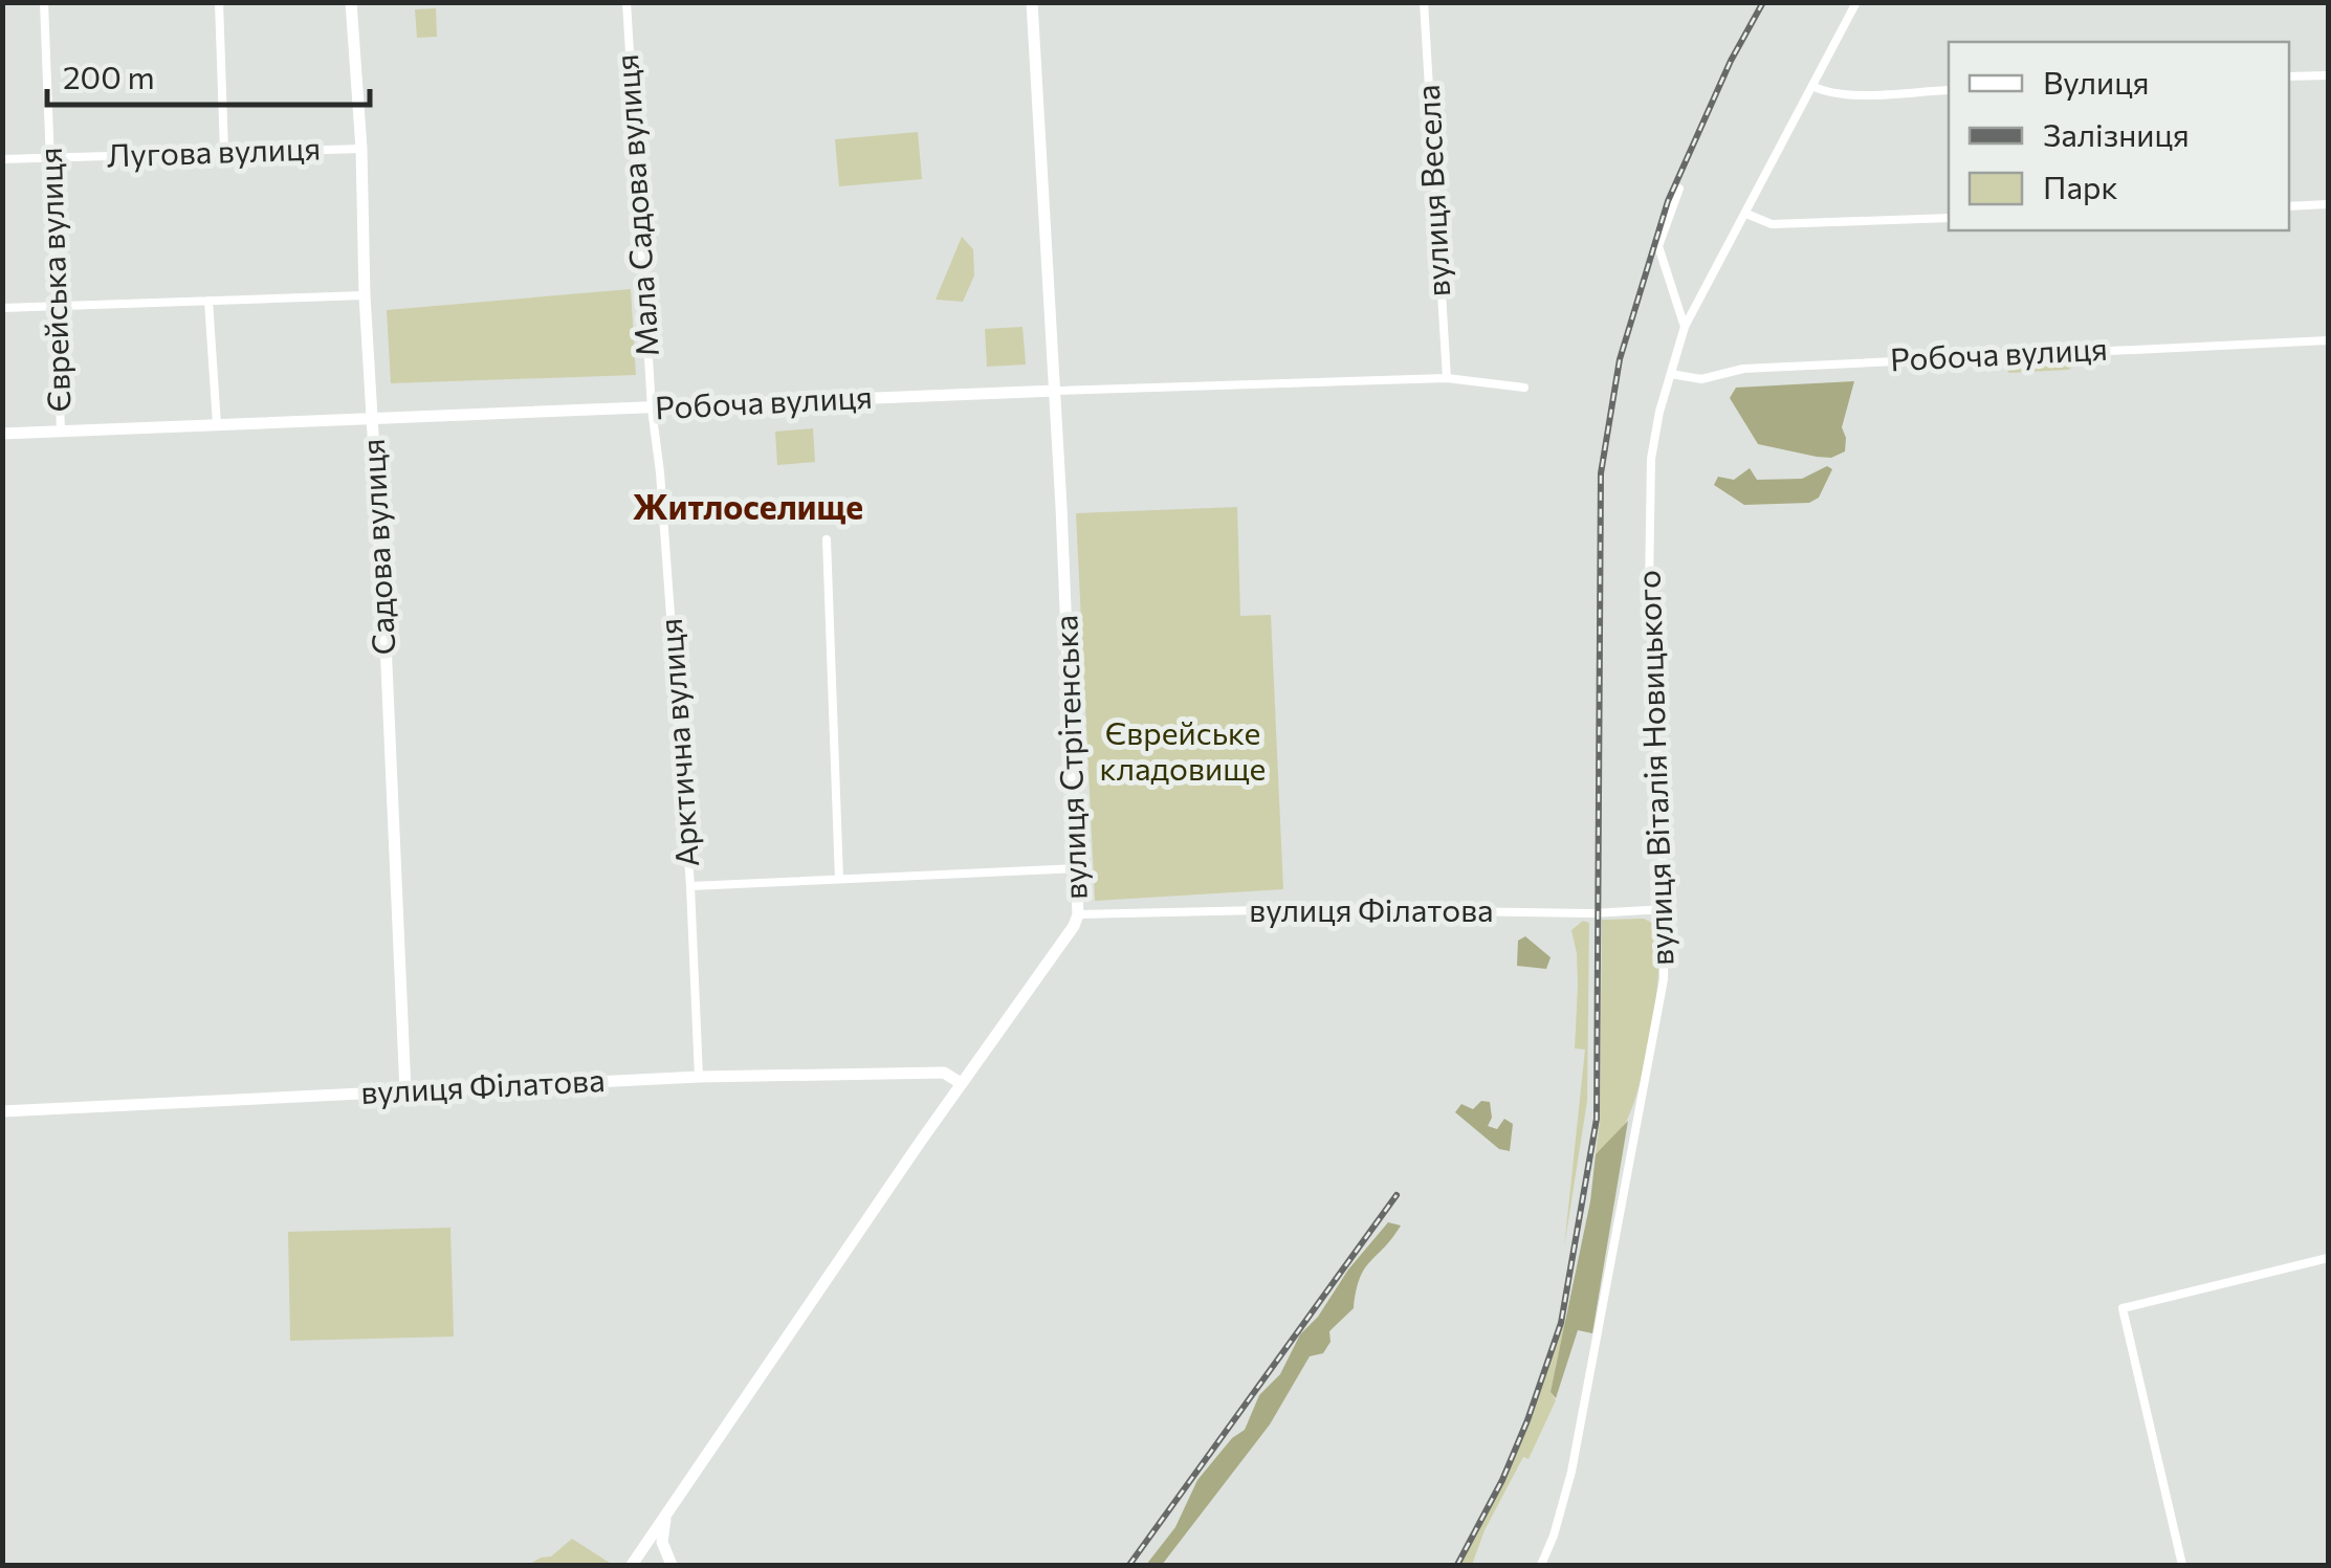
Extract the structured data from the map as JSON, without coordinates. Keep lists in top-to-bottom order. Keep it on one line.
{"streets":{"street":["Лугова вулиця","вулиця Весела","Мала Садова вулиця","Єврейська вулиця","Робоча вулиця","Садова вулиця","Арктична вулиця","вулиця Стрітенська","вулиця Віталія Новицького","вулиця Філатова"]},"crossings":[["Лугова вулиця","Єврейська вулиця"],["Лугова вулиця","Садова вулиця"],["вулиця Весела","Робоча вулиця"],["Мала Садова вулиця","Робоча вулиця"],["Мала Садова вулиця","Арктична вулиця"],["Єврейська вулиця","Робоча вулиця"],["Робоча вулиця","Садова вулиця"],["Робоча вулиця","Арктична вулиця"],["Робоча вулиця","вулиця Стрітенська"],["Робоча вулиця","вулиця Віталія Новицького"],["Садова вулиця","вулиця Філатова"],["Арктична вулиця","вулиця Філатова"],["вулиця Стрітенська","вулиця Філатова"],["вулиця Віталія Новицького","вулиця Філатова"]],"districts":["Житлоселище"],"parks":["Єврейське кладовище"],"legend":["Вулиця","Залізниця","Парк"],"scale_bar":"200 m"}
